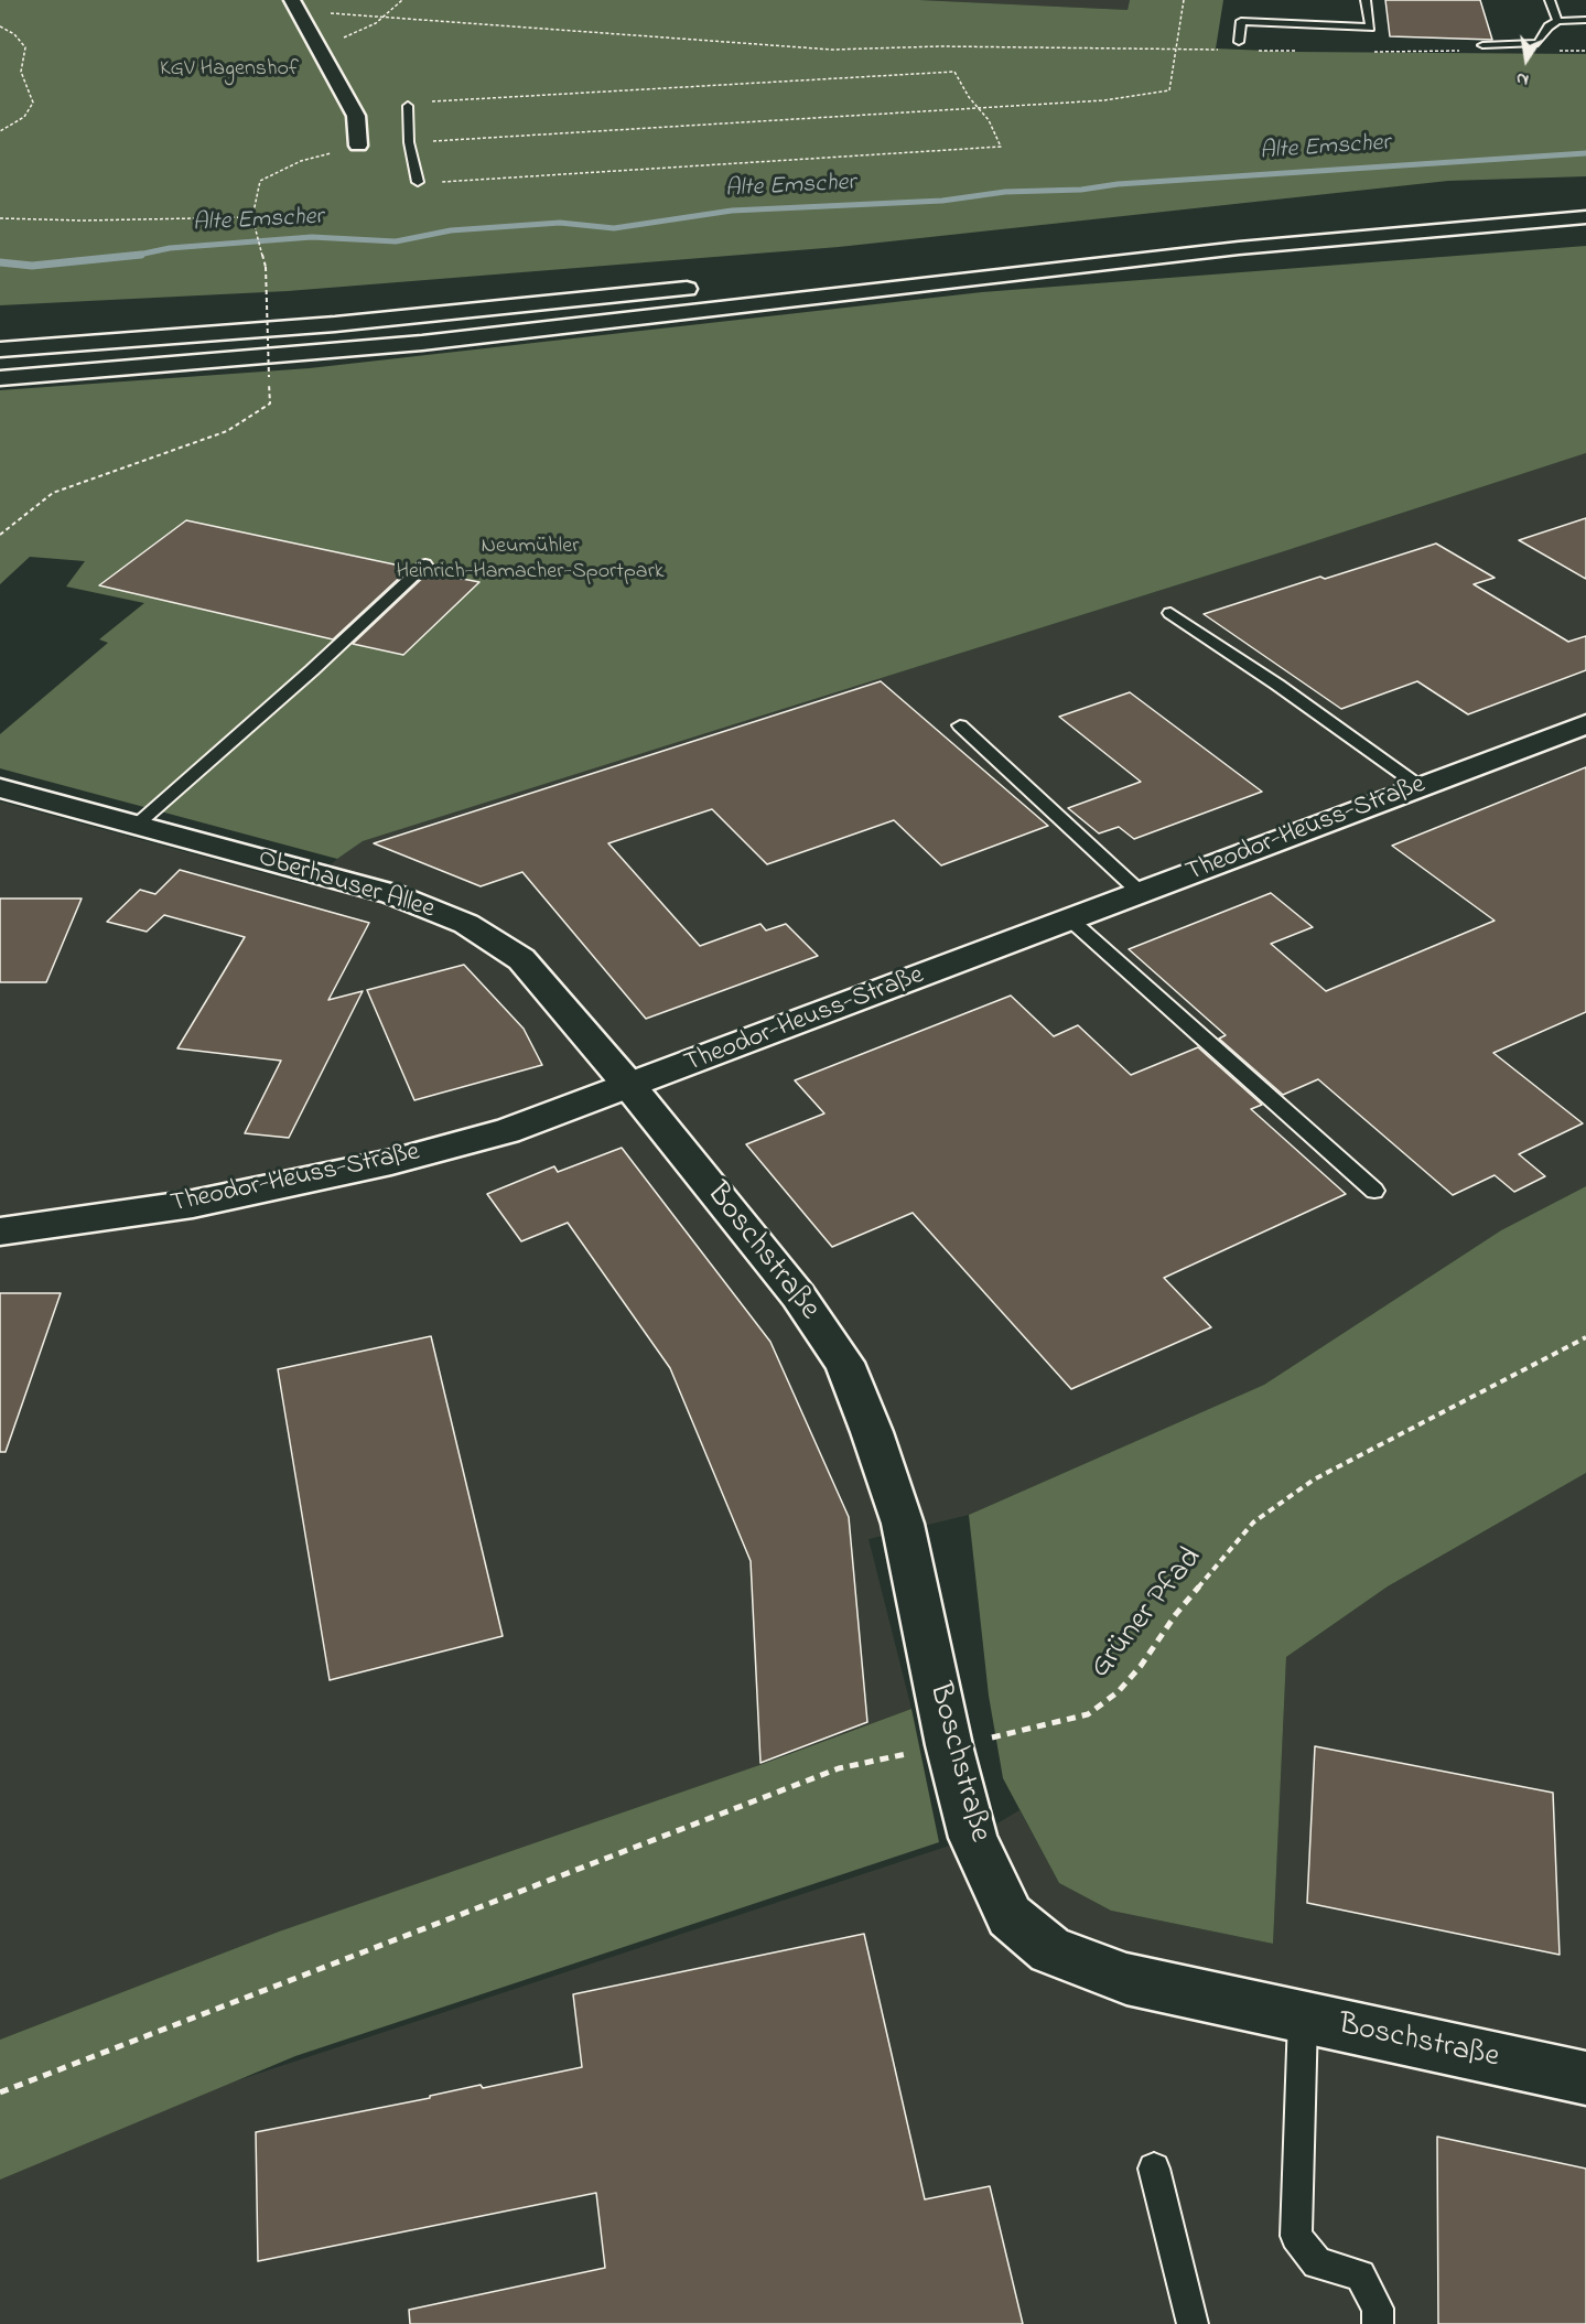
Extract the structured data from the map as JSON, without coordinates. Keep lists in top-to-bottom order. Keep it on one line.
{"streets":{"main road":["Theodor-Heuss-Straße","Oberhauser Allee","Boschstraße"],"path":["Grüner Pfad"]},"crossings":[["Theodor-Heuss-Straße","Oberhauser Allee"],["Theodor-Heuss-Straße","Boschstraße"],["Oberhauser Allee","Boschstraße"],["Boschstraße","Grüner Pfad"]],"water":["Alte Emscher"],"parks":["KGV Hagenshof","Neumühler Heinrich-Hamacher-Sportpark"],"north":"bottom"}
